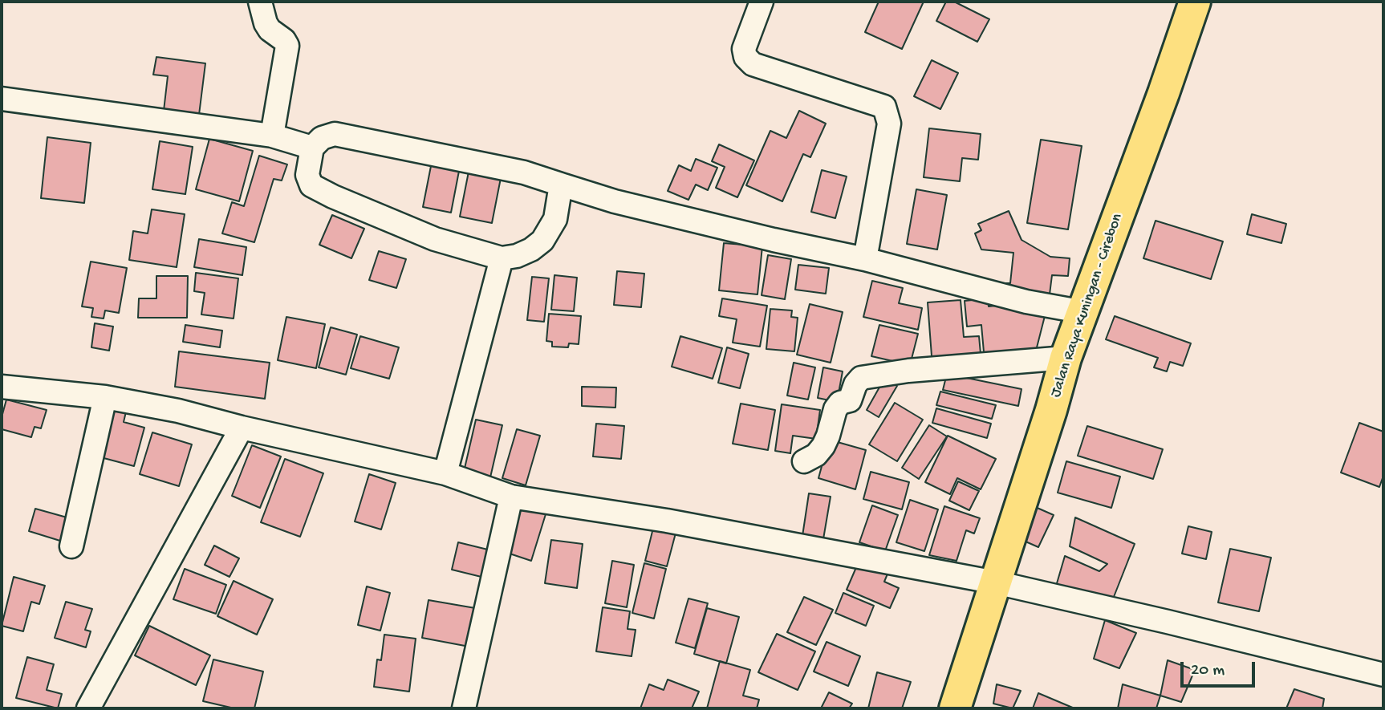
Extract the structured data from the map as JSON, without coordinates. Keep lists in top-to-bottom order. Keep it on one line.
{"streets":{"highway":["Jalan Raya Kuningan - Cirebon"]},"scale_bar":"20 m"}
